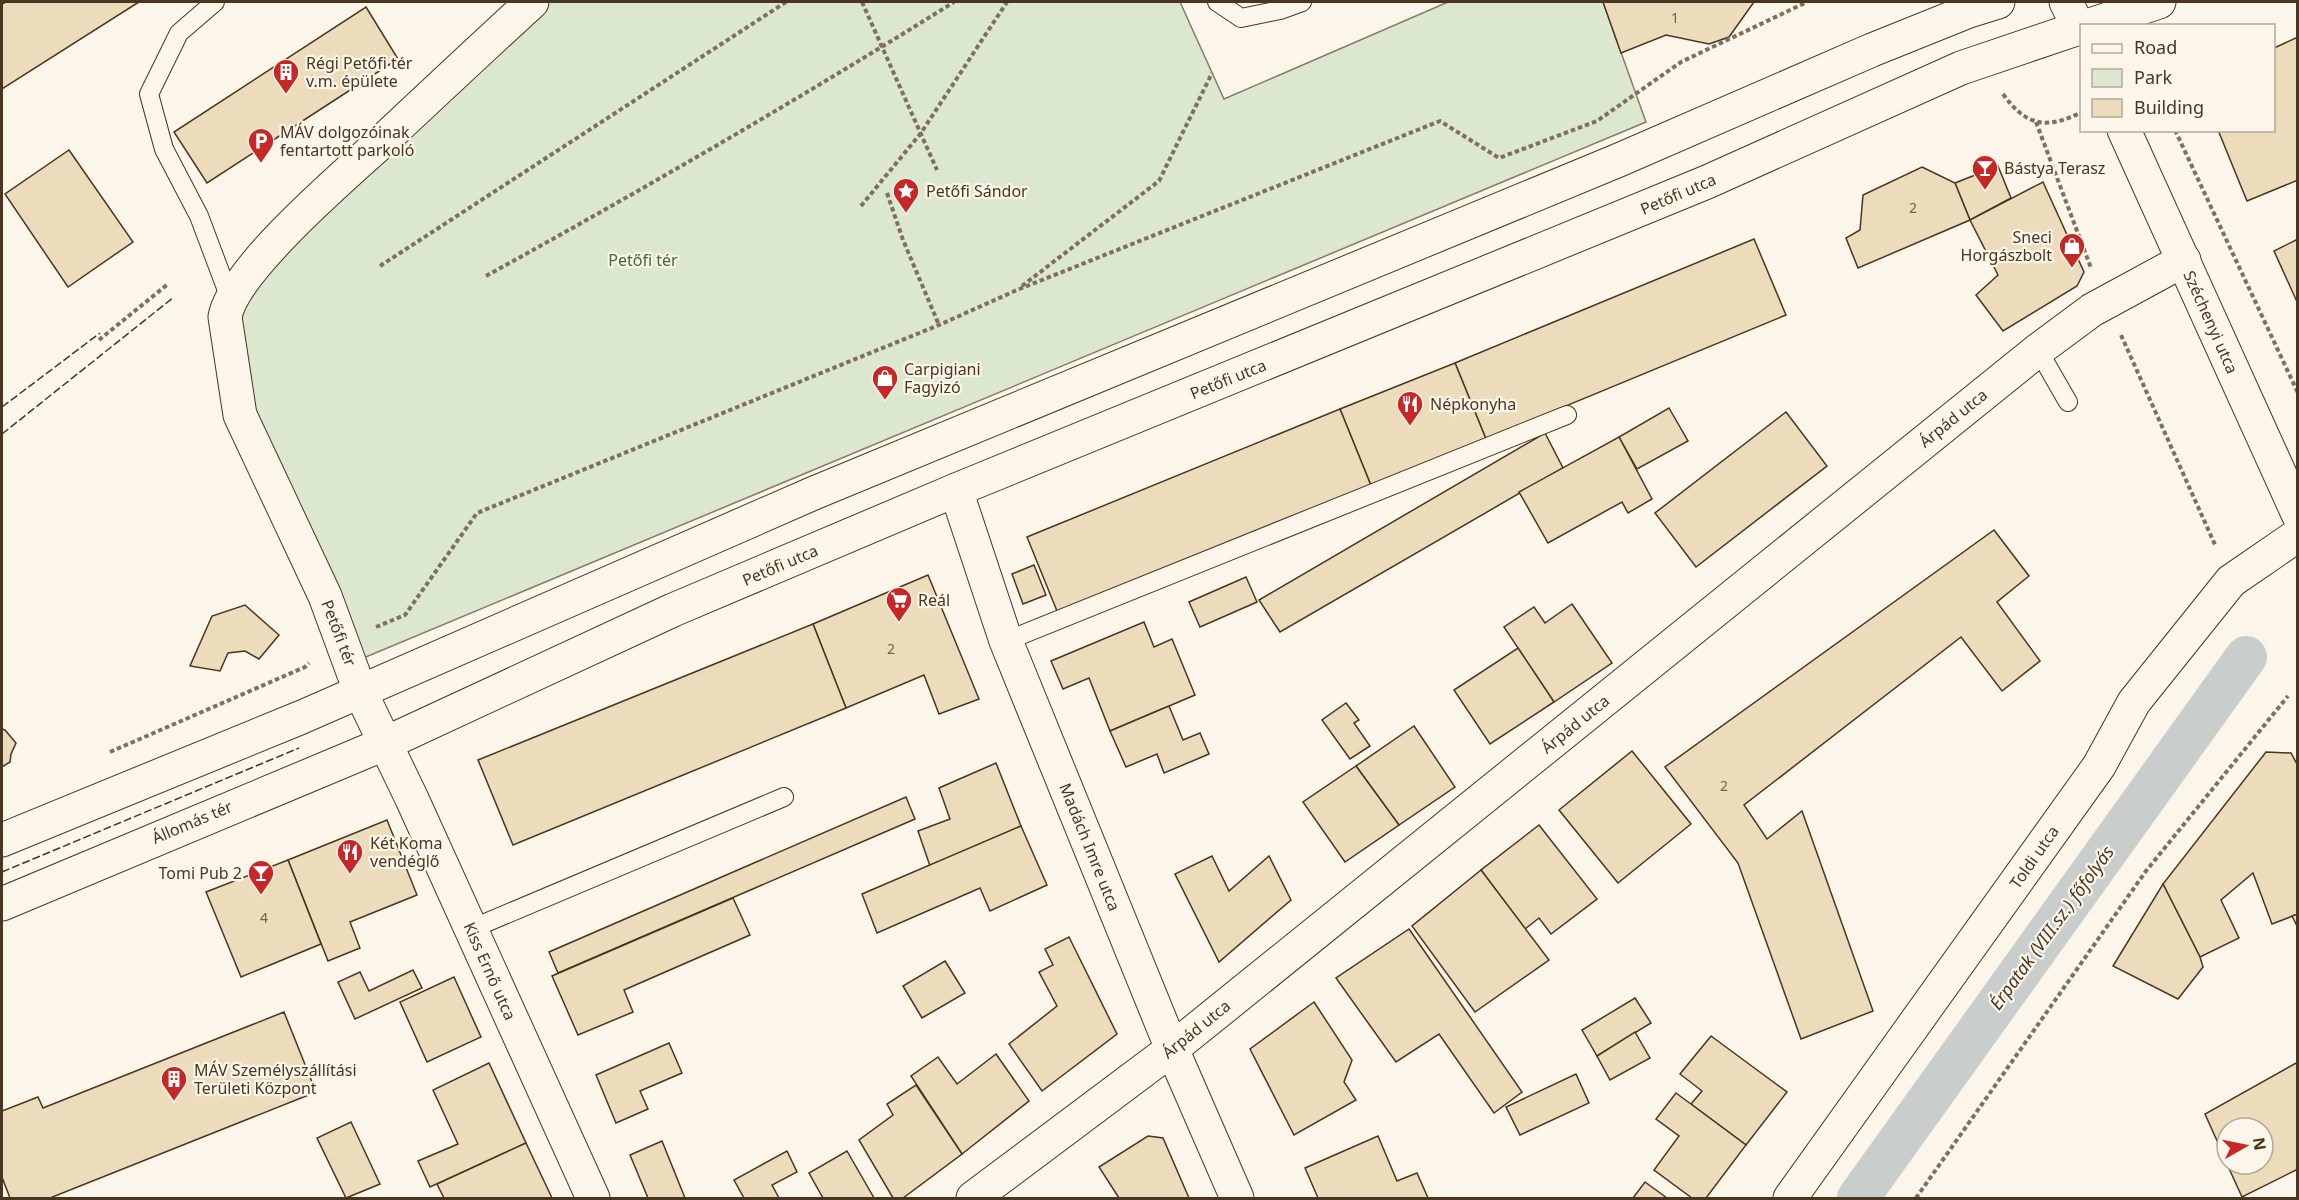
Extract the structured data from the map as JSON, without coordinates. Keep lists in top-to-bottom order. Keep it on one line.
{"streets":{"street":["Petőfi utca","Széchenyi utca","Árpád utca","Petőfi tér","Állomás tér","Madách Imre utca","Toldi utca","Kiss Ernő utca"]},"crossings":[["Petőfi utca","Petőfi tér"],["Petőfi utca","Állomás tér"],["Petőfi utca","Madách Imre utca"],["Petőfi utca","Kiss Ernő utca"],["Széchenyi utca","Árpád utca"],["Árpád utca","Madách Imre utca"],["Petőfi tér","Állomás tér"],["Petőfi tér","Kiss Ernő utca"],["Állomás tér","Kiss Ernő utca"]],"water":["Érpatak (VIII.sz.) főfolyás"],"parks":["Petőfi tér"],"places":{"building":["Régi Petőfi tér v.m. épülete","MÁV Személyszállítási Területi Központ"],"parking":["MÁV dolgozóinak fentartott parkoló"],"bar":["Bástya Terasz","Tomi Pub 2"],"place":["Petőfi Sándor"],"shop":["Sneci Horgászbolt","Carpigiani Fagyizó"],"restaurant":["Népkonyha","Két Koma vendéglő"],"supermarket":["Reál"]},"house_numbers":["1","2","2","2","4"],"legend":["Road","Park","Building"],"north":"right"}
